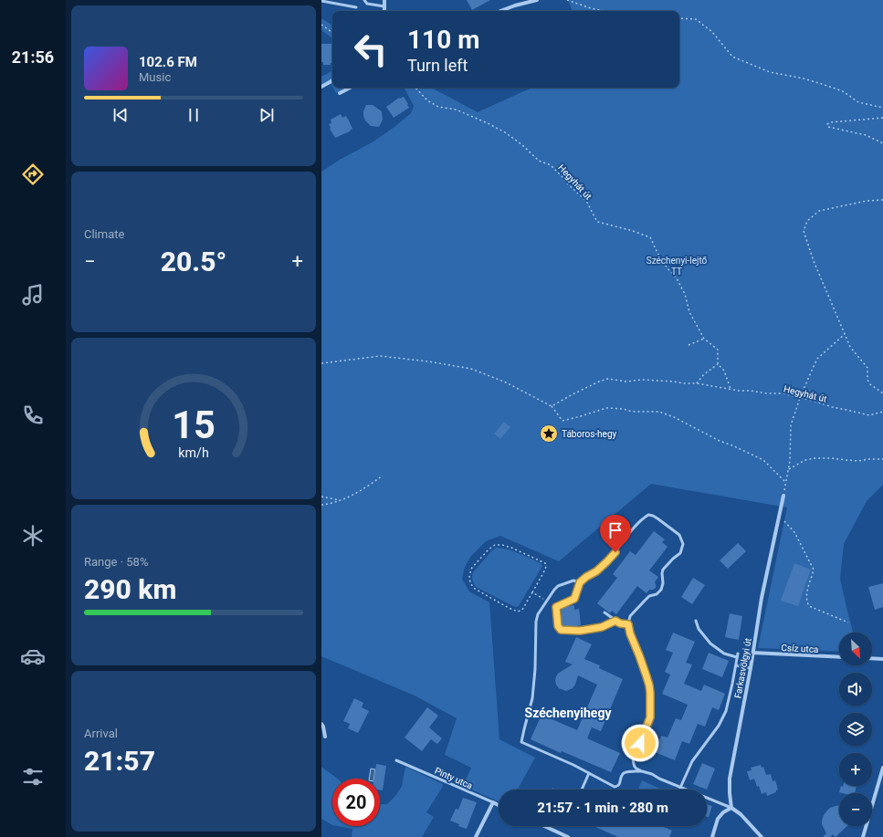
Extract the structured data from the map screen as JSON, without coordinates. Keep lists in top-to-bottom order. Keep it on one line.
{"streets":{"street":["Csíz utca","Farkasvölgyi út","Pinty utca"],"path":["Hegyhát út"]},"crossings":[["Csíz utca","Farkasvölgyi út"]],"districts":["Széchenyihegy"],"parks":["Széchenyi-lejtő TT"],"places":{"place":["Táboros-hegy"]},"north":"bottom right","page":{"tabs":"21:56","turn":["110 m","Turn left"],"song":["102.6 FM","Music"],"tile":["Climate",["Range · 58%","290 km"],["Arrival","21:57"]],"heat":["−","20.5°","+"],"map_buttons":["+","−"],"limit":"20","trip":"21:57 · 1 min · 280 m","gauge":["15","km/h"]}}
